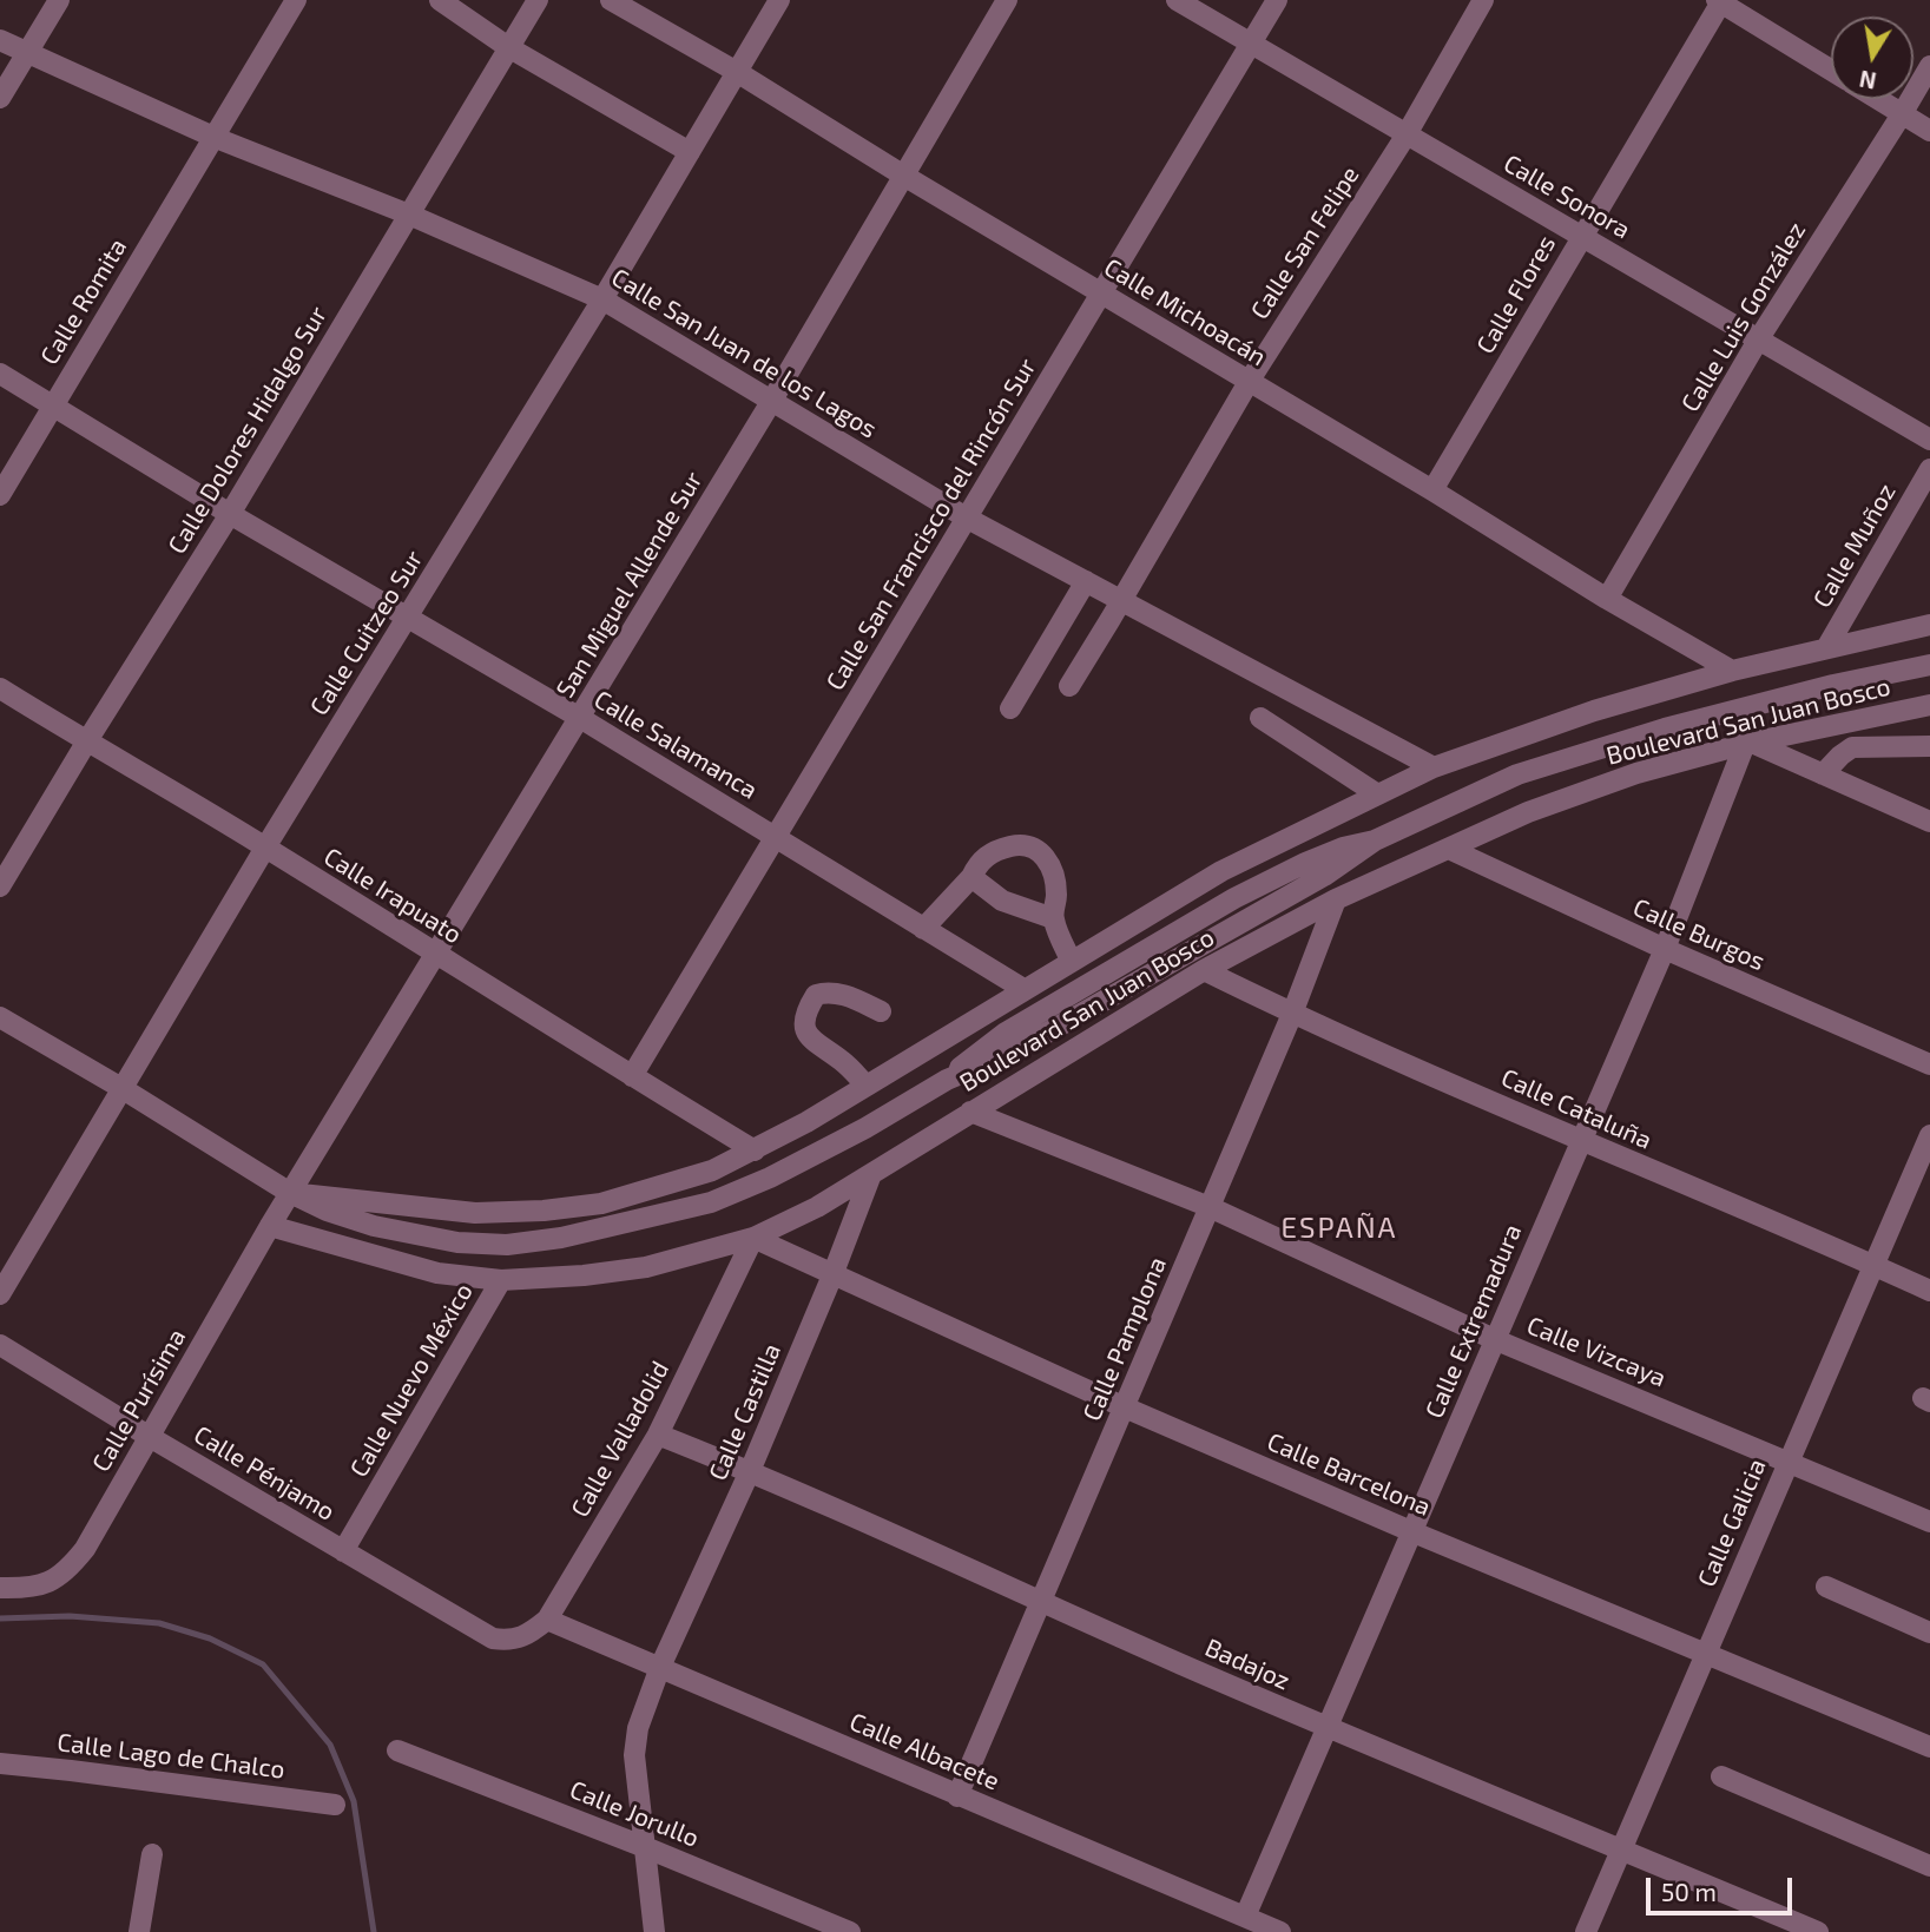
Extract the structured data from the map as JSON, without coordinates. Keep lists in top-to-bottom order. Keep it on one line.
{"streets":{"street":["Calle Sonora","Calle San Felipe","Calle Flores","Calle Romita","Calle Michoacán","Calle Luis González","Calle San Juan de los Lagos","Calle Dolores Hidalgo Sur","Calle San Francisco del Rincón Sur","Calle Muñoz","San Miguel Allende Sur","Calle Cuitzeo Sur","Boulevard San Juan Bosco","Calle Salamanca","Calle Irapuato","Calle Burgos","Calle Cataluña","Calle Extremadura","Calle Pamplona","Calle Vizcaya","Calle Nuevo México","Calle Purísima","Calle Castilla","Calle Valladolid","Calle Pénjamo","Calle Barcelona","Calle Galicia","Badajoz","Calle Albacete","Calle Lago de Chalco","Calle Jorullo"]},"crossings":[["Calle Sonora","Calle San Felipe"],["Calle Sonora","Calle Flores"],["Calle Sonora","Calle Luis González"],["Calle Sonora","Calle San Francisco del Rincón Sur"],["Calle San Felipe","Calle Michoacán"],["Calle San Felipe","Calle San Juan de los Lagos"],["Calle Flores","Calle Michoacán"],["Calle Romita","Calle San Juan de los Lagos"],["Calle Romita","Calle Salamanca"],["Calle Michoacán","Calle Luis González"],["Calle Michoacán","Calle San Francisco del Rincón Sur"],["Calle Michoacán","San Miguel Allende Sur"],["Calle Michoacán","Calle Cuitzeo Sur"],["Calle Michoacán","Boulevard San Juan Bosco"],["Calle San Juan de los Lagos","Calle Dolores Hidalgo Sur"],["Calle San Juan de los Lagos","Calle San Francisco del Rincón Sur"],["Calle San Juan de los Lagos","San Miguel Allende Sur"],["Calle San Juan de los Lagos","Calle Cuitzeo Sur"],["Calle San Juan de los Lagos","Boulevard San Juan Bosco"],["Calle Dolores Hidalgo Sur","Calle Salamanca"],["Calle Dolores Hidalgo Sur","Calle Irapuato"],["Calle San Francisco del Rincón Sur","Calle Salamanca"],["Calle San Francisco del Rincón Sur","Calle Irapuato"],["Calle Muñoz","Boulevard San Juan Bosco"],["San Miguel Allende Sur","Boulevard San Juan Bosco"],["San Miguel Allende Sur","Calle Salamanca"],["San Miguel Allende Sur","Calle Irapuato"],["San Miguel Allende Sur","Calle Purísima"],["Calle Cuitzeo Sur","Calle Salamanca"],["Calle Cuitzeo Sur","Calle Irapuato"],["Boulevard San Juan Bosco","Calle Salamanca"],["Boulevard San Juan Bosco","Calle Irapuato"],["Boulevard San Juan Bosco","Calle Burgos"],["Boulevard San Juan Bosco","Calle Cataluña"],["Boulevard San Juan Bosco","Calle Extremadura"],["Boulevard San Juan Bosco","Calle Pamplona"],["Boulevard San Juan Bosco","Calle Vizcaya"],["Boulevard San Juan Bosco","Calle Nuevo México"],["Boulevard San Juan Bosco","Calle Purísima"],["Boulevard San Juan Bosco","Calle Castilla"],["Boulevard San Juan Bosco","Calle Valladolid"],["Boulevard San Juan Bosco","Calle Barcelona"],["Calle Burgos","Calle Extremadura"],["Calle Cataluña","Calle Extremadura"],["Calle Cataluña","Calle Pamplona"],["Calle Cataluña","Calle Galicia"],["Calle Extremadura","Calle Vizcaya"],["Calle Extremadura","Calle Barcelona"],["Calle Extremadura","Badajoz"],["Calle Extremadura","Calle Albacete"],["Calle Pamplona","Calle Vizcaya"],["Calle Pamplona","Calle Barcelona"],["Calle Pamplona","Badajoz"],["Calle Pamplona","Calle Albacete"],["Calle Vizcaya","Calle Galicia"],["Calle Nuevo México","Calle Pénjamo"],["Calle Purísima","Calle Pénjamo"],["Calle Castilla","Calle Barcelona"],["Calle Castilla","Badajoz"],["Calle Castilla","Calle Albacete"],["Calle Castilla","Calle Jorullo"],["Calle Valladolid","Calle Pénjamo"],["Calle Valladolid","Calle Barcelona"],["Calle Valladolid","Badajoz"],["Calle Valladolid","Calle Albacete"],["Calle Pénjamo","Calle Albacete"],["Calle Barcelona","Calle Galicia"],["Calle Galicia","Badajoz"]],"districts":["ESPAÑA"],"scale_bar":"50 m","north":"bottom"}
